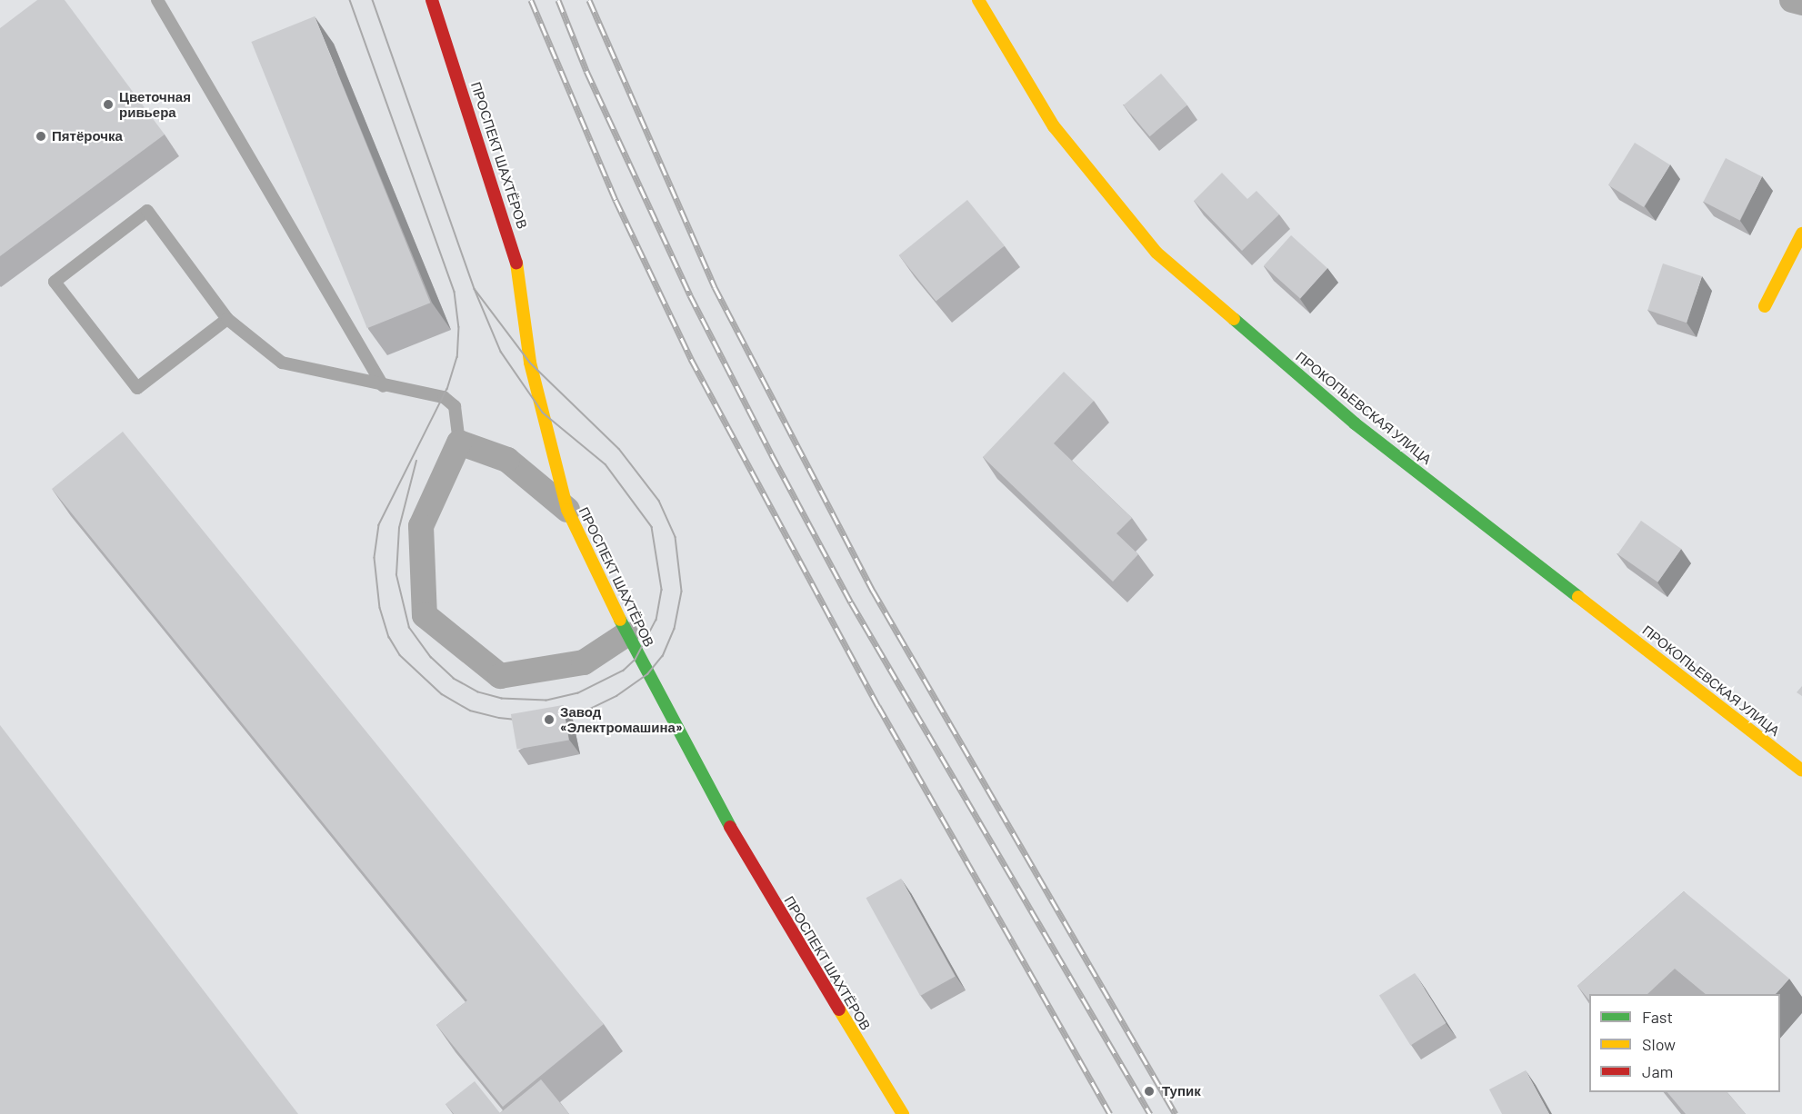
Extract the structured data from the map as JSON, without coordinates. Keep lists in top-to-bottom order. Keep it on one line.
{"streets":{"street":["ПРОСПЕКТ ШАХТЁРОВ","ПРОКОПЬЕВСКАЯ УЛИЦА"]},"places":["Цветочная ривьера","Пятёрочка","Завод «Электромашина»","Тупик"],"legend":["Fast","Slow","Jam"]}
